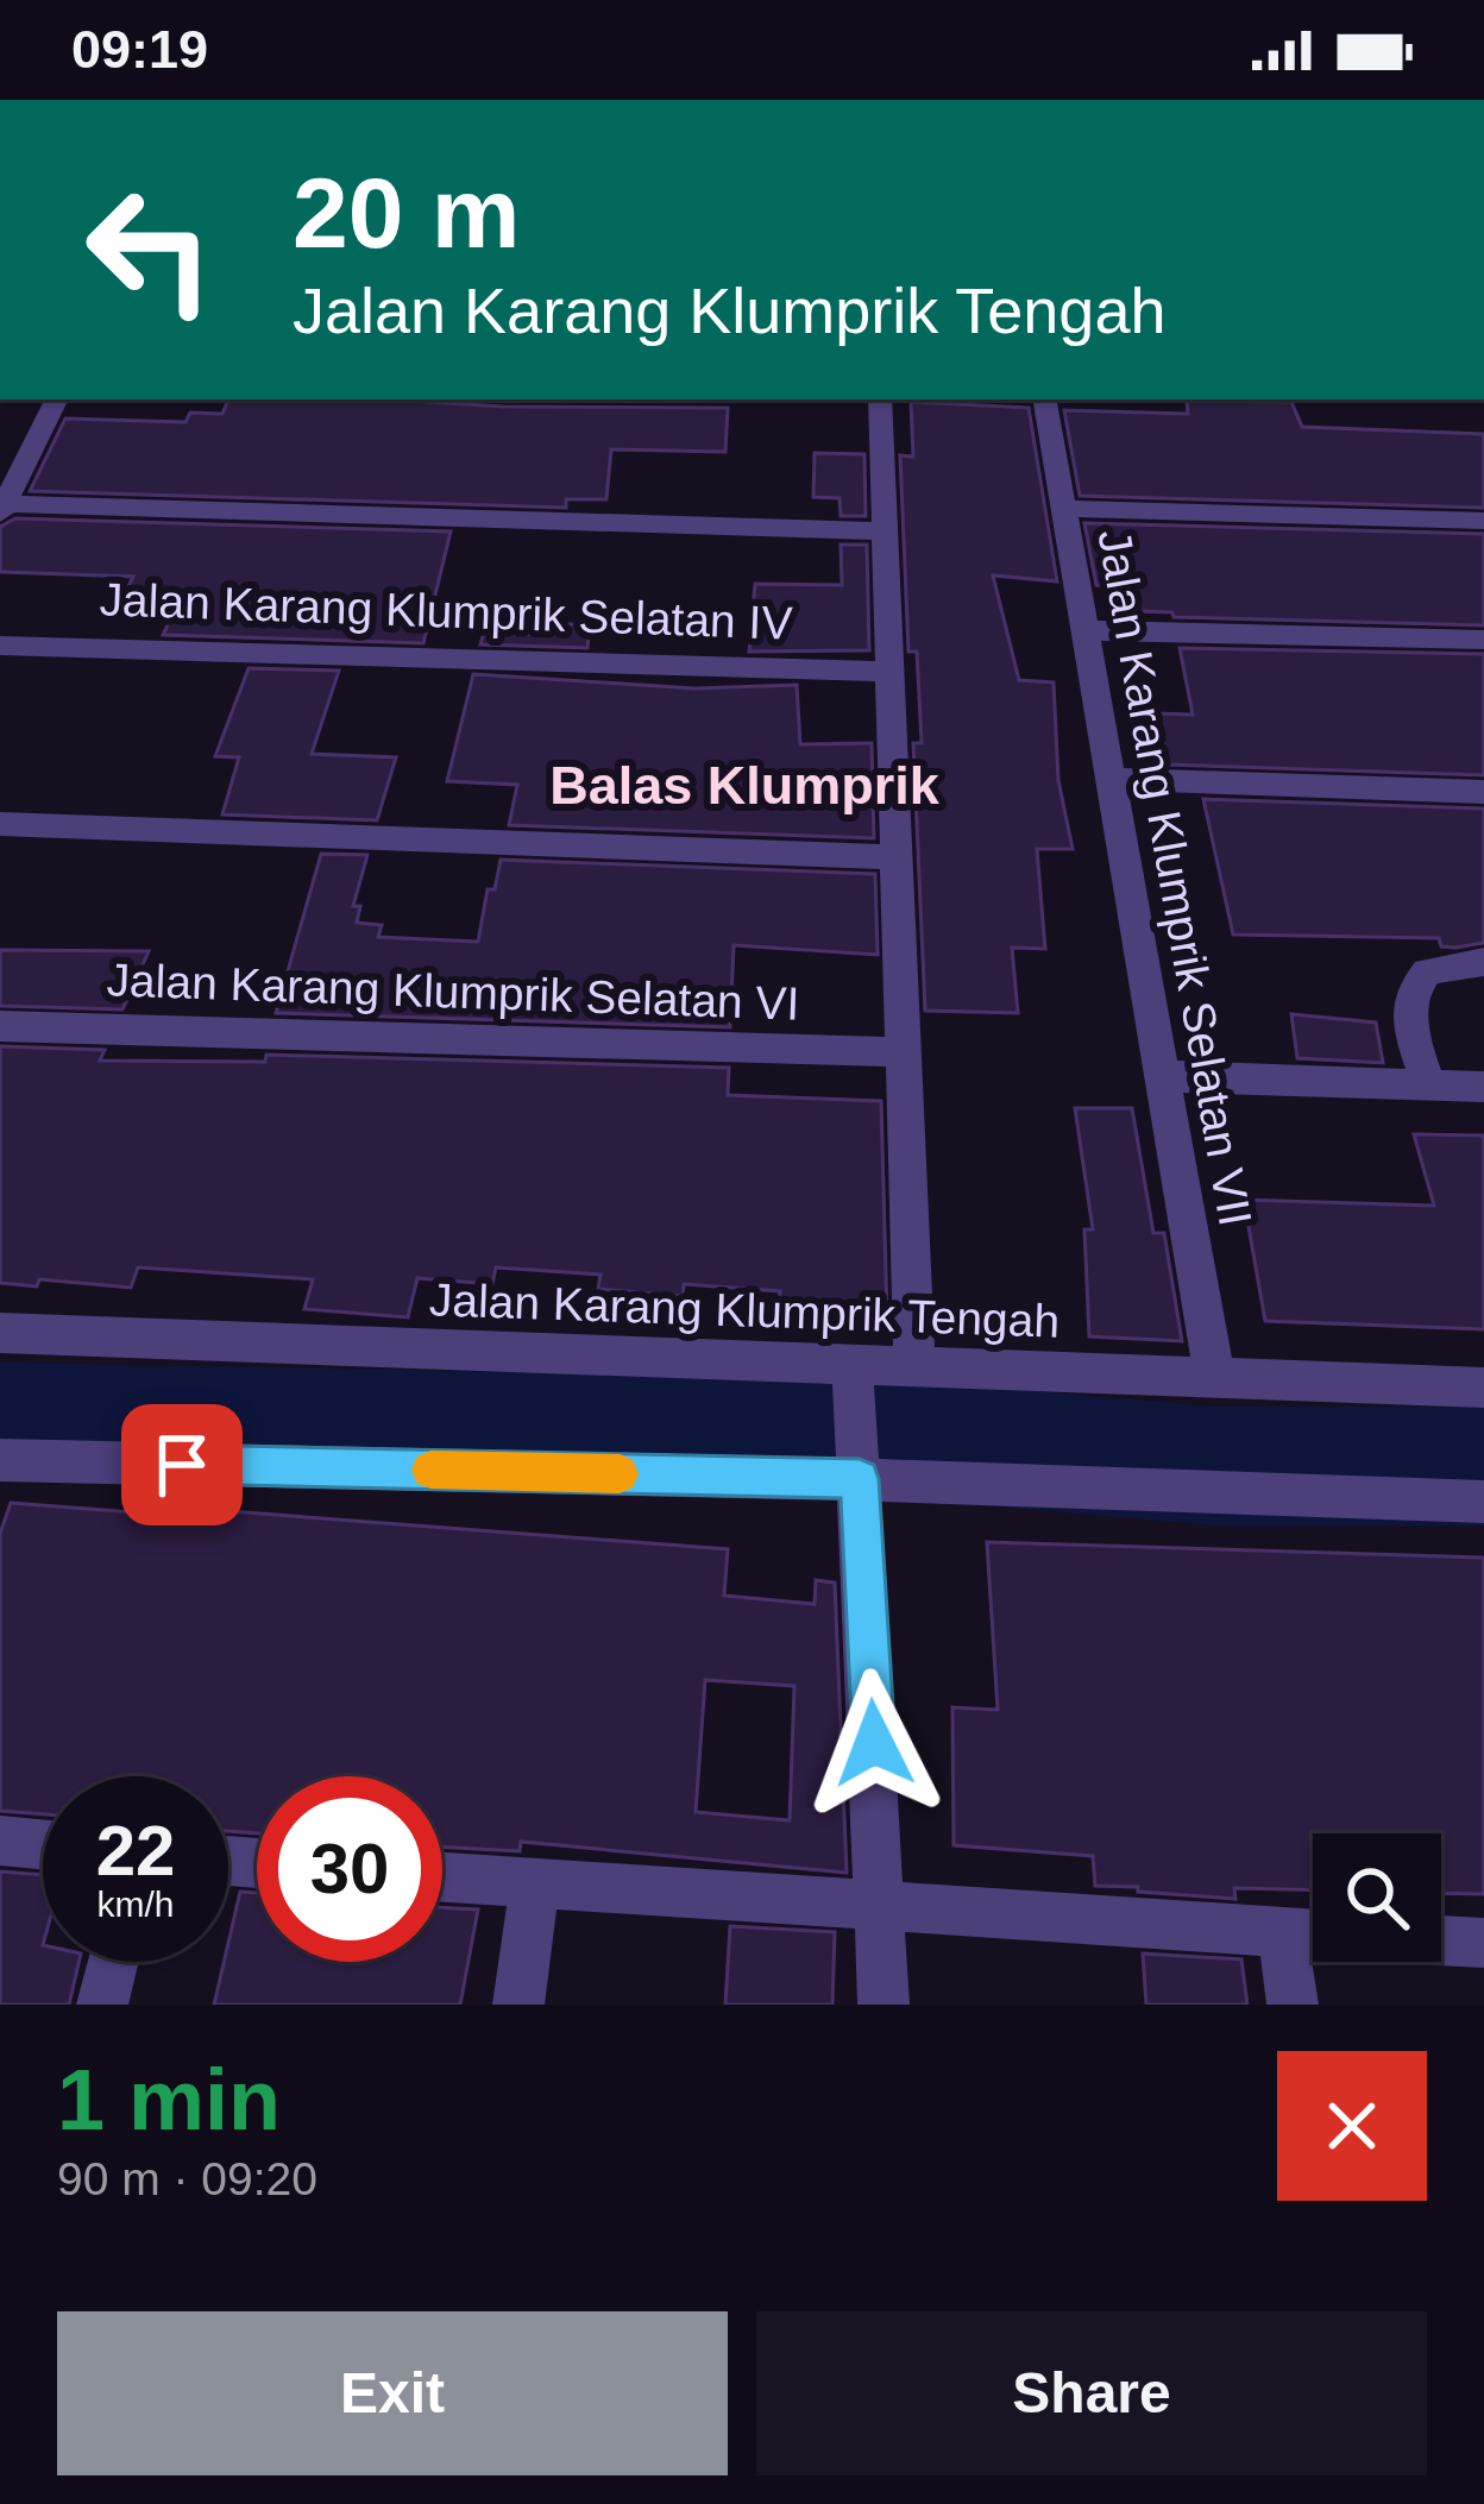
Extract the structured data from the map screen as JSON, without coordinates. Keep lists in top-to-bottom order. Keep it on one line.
{"streets":{"street":["Jalan Karang Klumprik Selatan IV","Jalan Karang Klumprik Selatan VII","Jalan Karang Klumprik Selatan VI","Jalan Karang Klumprik Tengah"]},"crossings":[["Jalan Karang Klumprik Selatan VII","Jalan Karang Klumprik Tengah"]],"districts":["Balas Klumprik"],"page":{"status":"09:19","turn":["20 m","Jalan Karang Klumprik Tengah"],"speed":"22 km/h","limit":"30","heading":["1 min","90 m · 09:20"],"buttons":["Exit","Share"]}}
